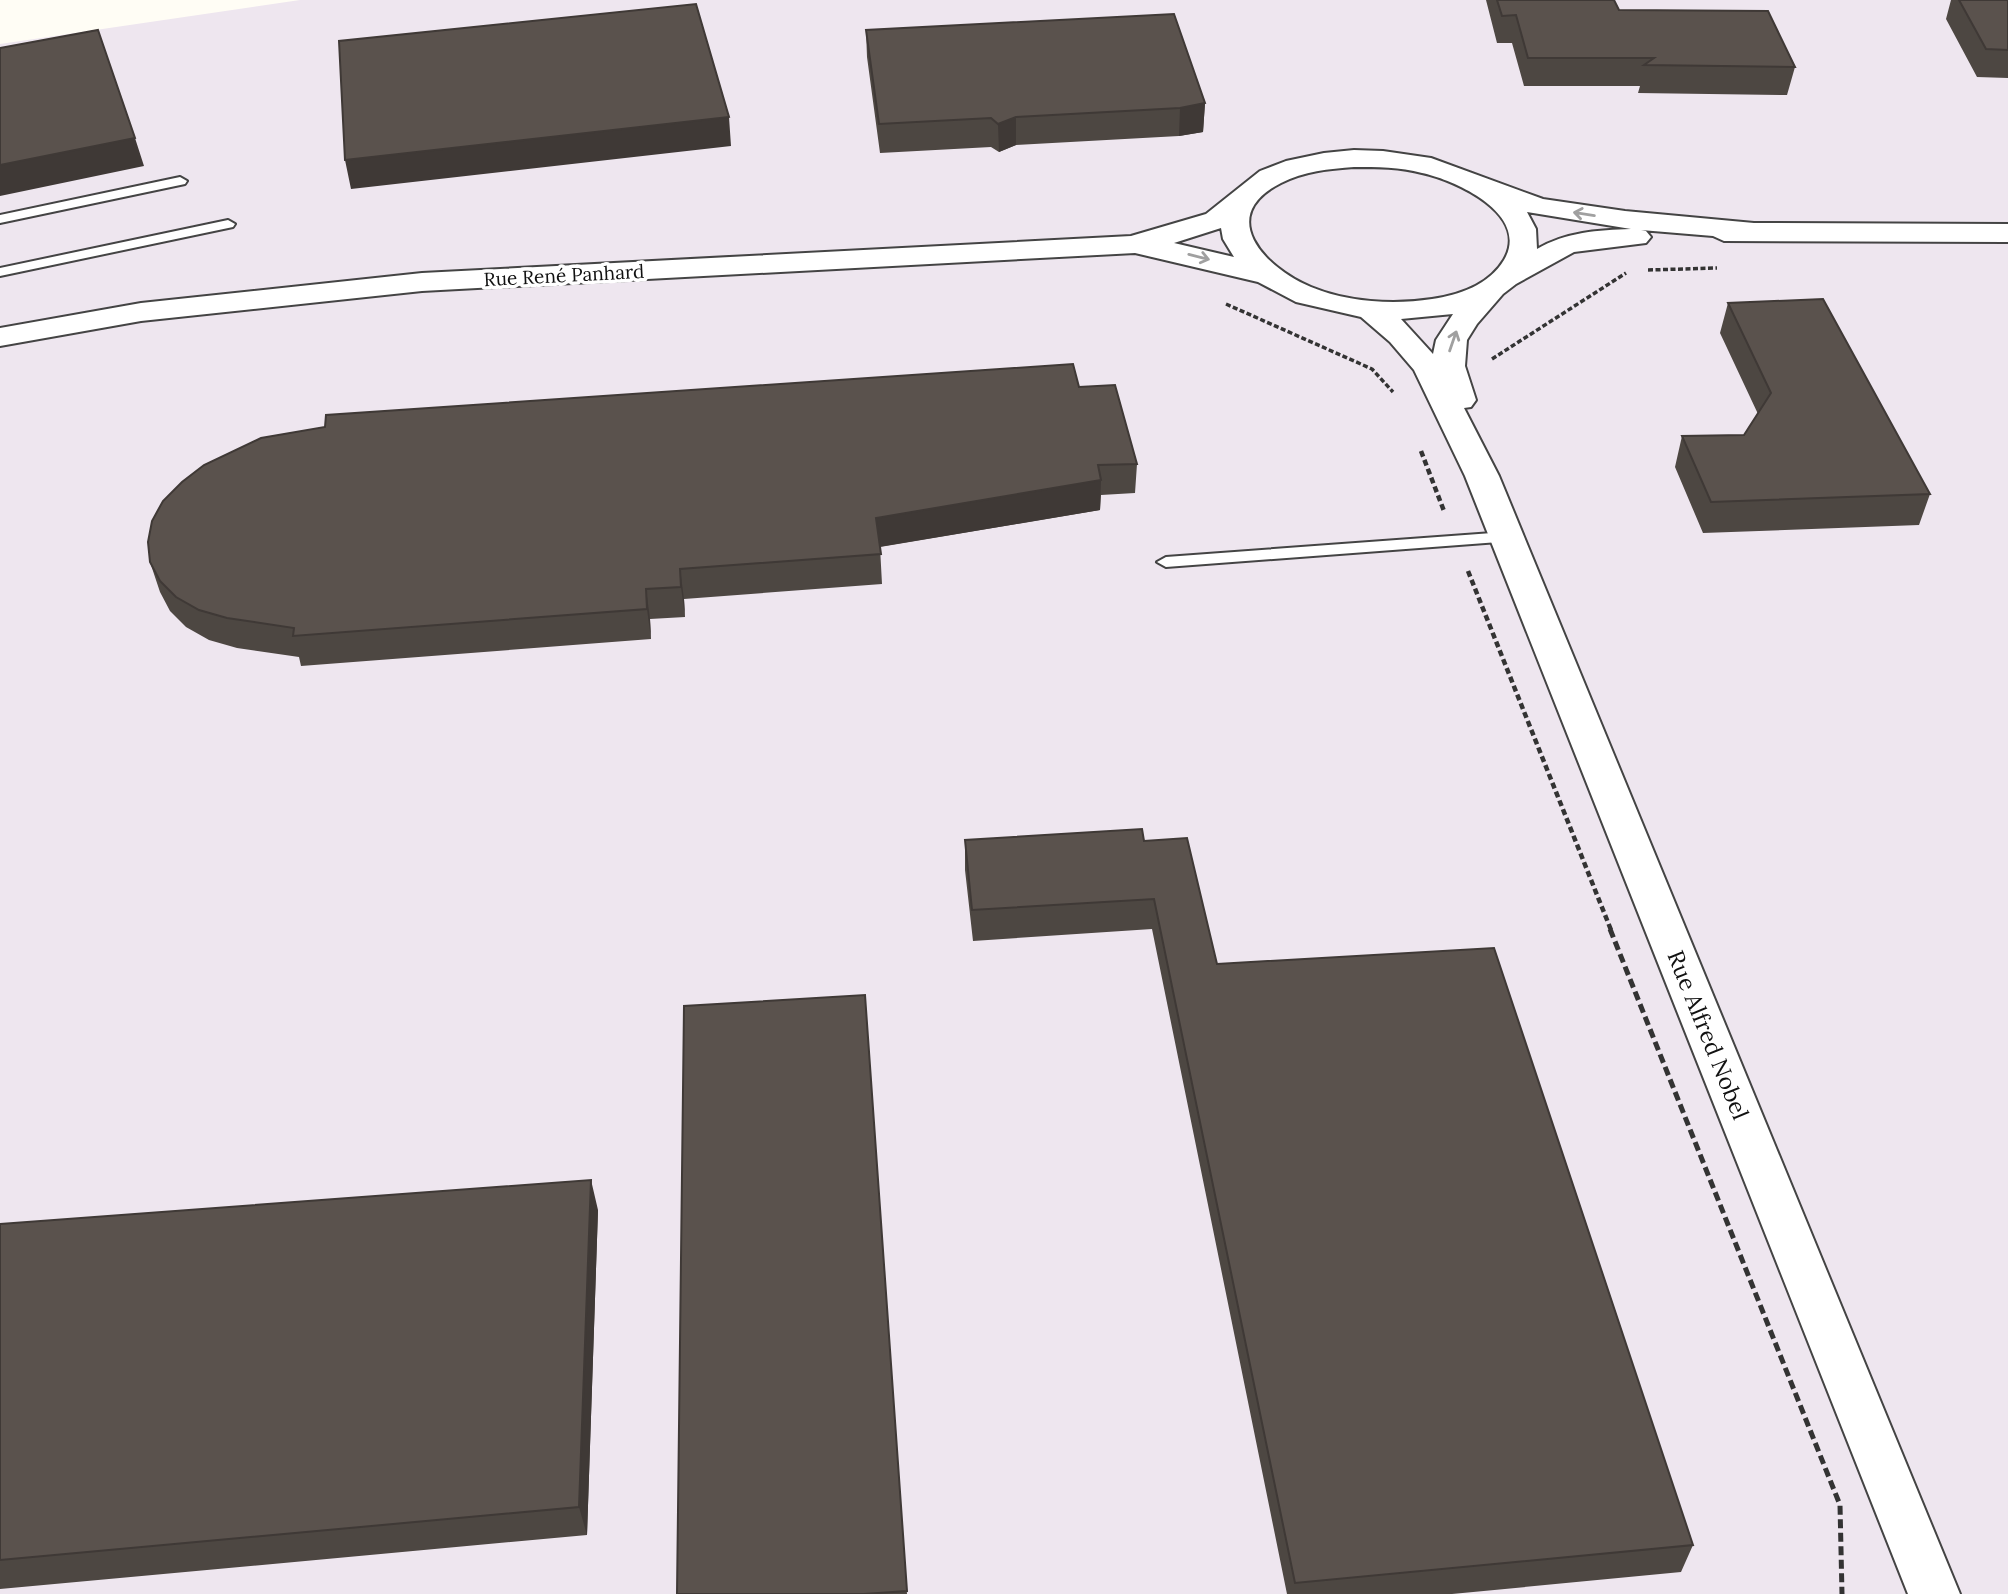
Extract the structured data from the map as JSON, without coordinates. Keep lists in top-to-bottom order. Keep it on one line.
{"streets":{"street":["Rue René Panhard","Rue Alfred Nobel"]}}
